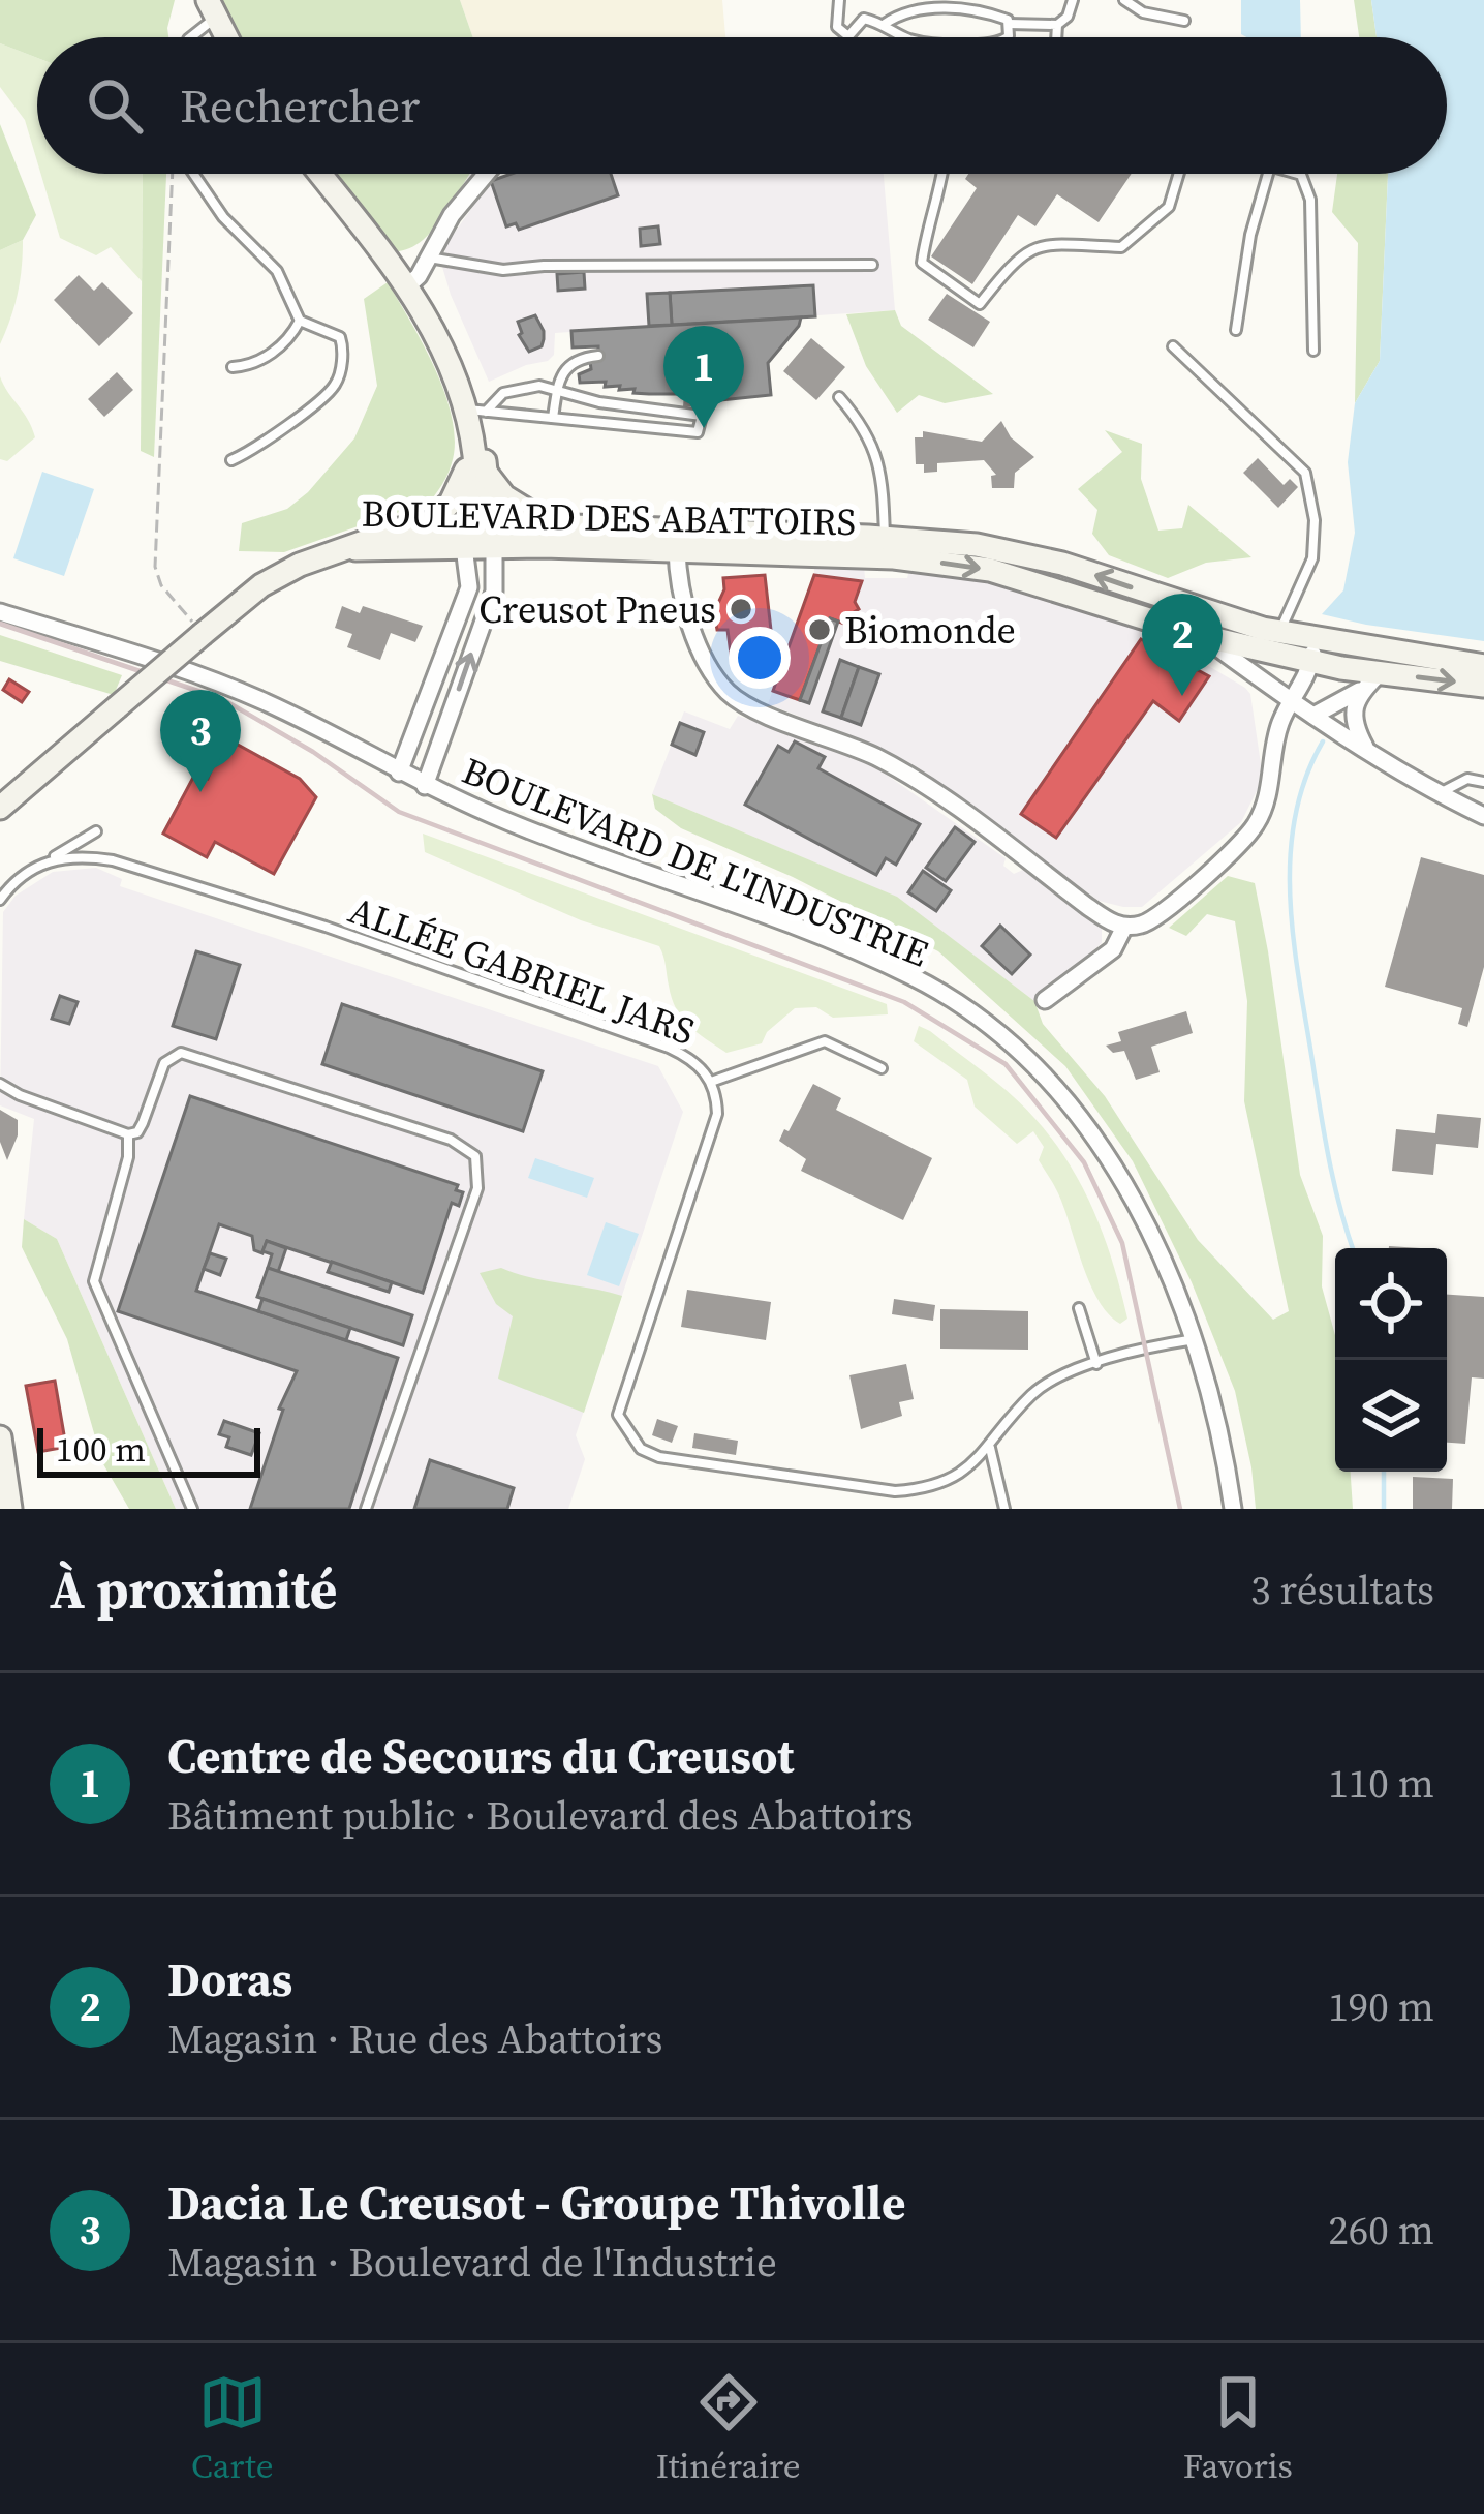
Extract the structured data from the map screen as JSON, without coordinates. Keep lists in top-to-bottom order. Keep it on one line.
{"streets":{"street":["BOULEVARD DES ABATTOIRS","BOULEVARD DE L'INDUSTRIE"],"lane":["ALLÉE GABRIEL JARS"]},"crossings":[["BOULEVARD DE L'INDUSTRIE","ALLÉE GABRIEL JARS"]],"places":["Creusot Pneus","Biomonde"],"scale_bar":"100 m","page":{"search":"Rechercher","pins":["1","2","3"],"scale":"100 m","heading":["À proximité","3 résultats"],"list":[{"mark":"1","name":"Centre de Secours du Creusot","note":"Bâtiment public · Boulevard des Abattoirs","value":"110 m"},{"mark":"2","name":"Doras","note":"Magasin · Rue des Abattoirs","value":"190 m"},{"mark":"3","name":"Dacia Le Creusot - Groupe Thivolle","note":"Magasin · Boulevard de l'Industrie","value":"260 m"}],"nav":["Carte","Itinéraire","Favoris"]}}
